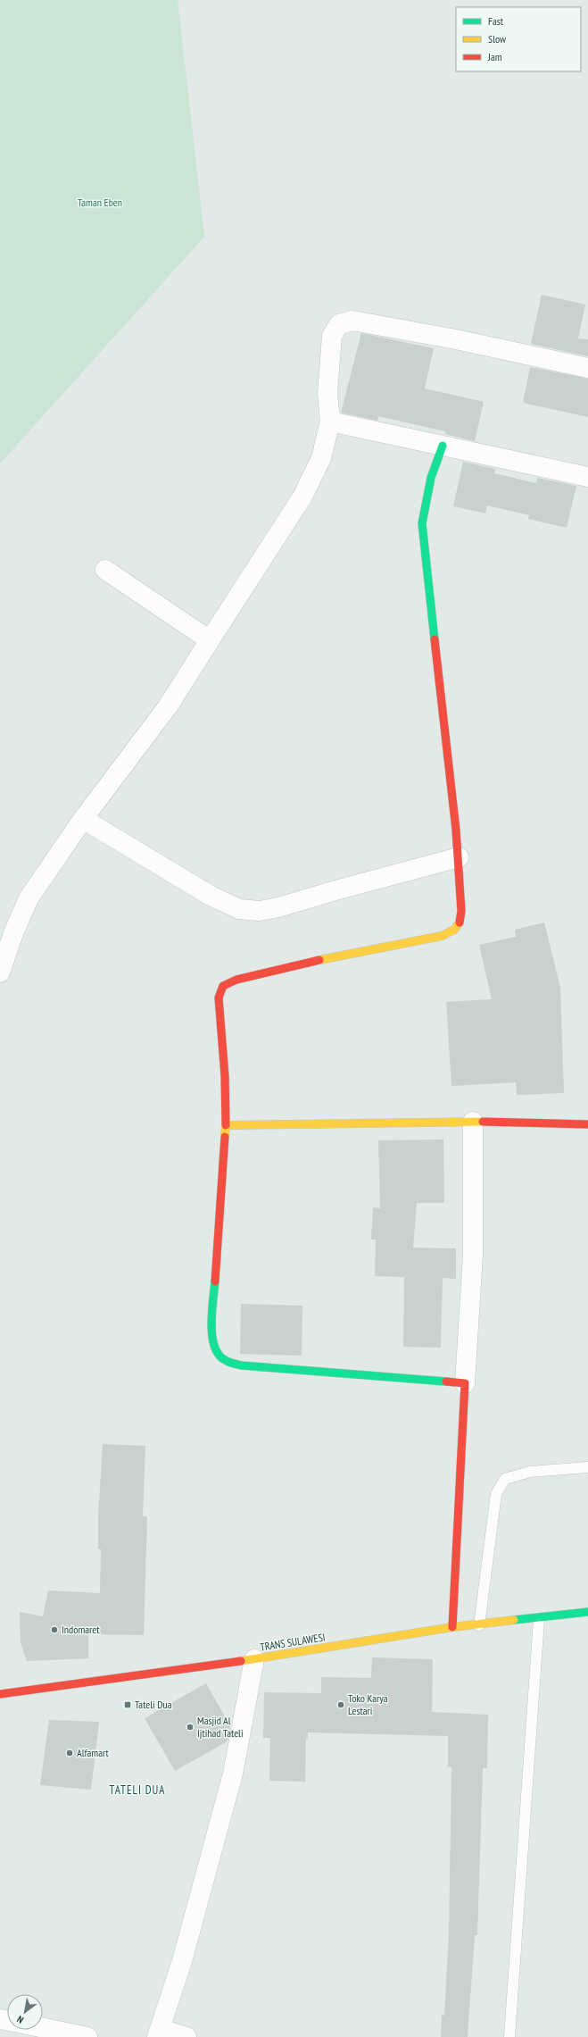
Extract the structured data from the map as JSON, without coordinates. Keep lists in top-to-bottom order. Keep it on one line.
{"streets":{"main road":["TRANS SULAWESI"]},"districts":["TATELI DUA"],"parks":["Taman Eben"],"places":{"other":["Indomaret","Toko Karya Lestari","Masjid Al Ijtihad Tateli","Alfamart"],"transit":["Tateli Dua"]},"legend":["Fast","Slow","Jam"],"north":"bottom left"}
